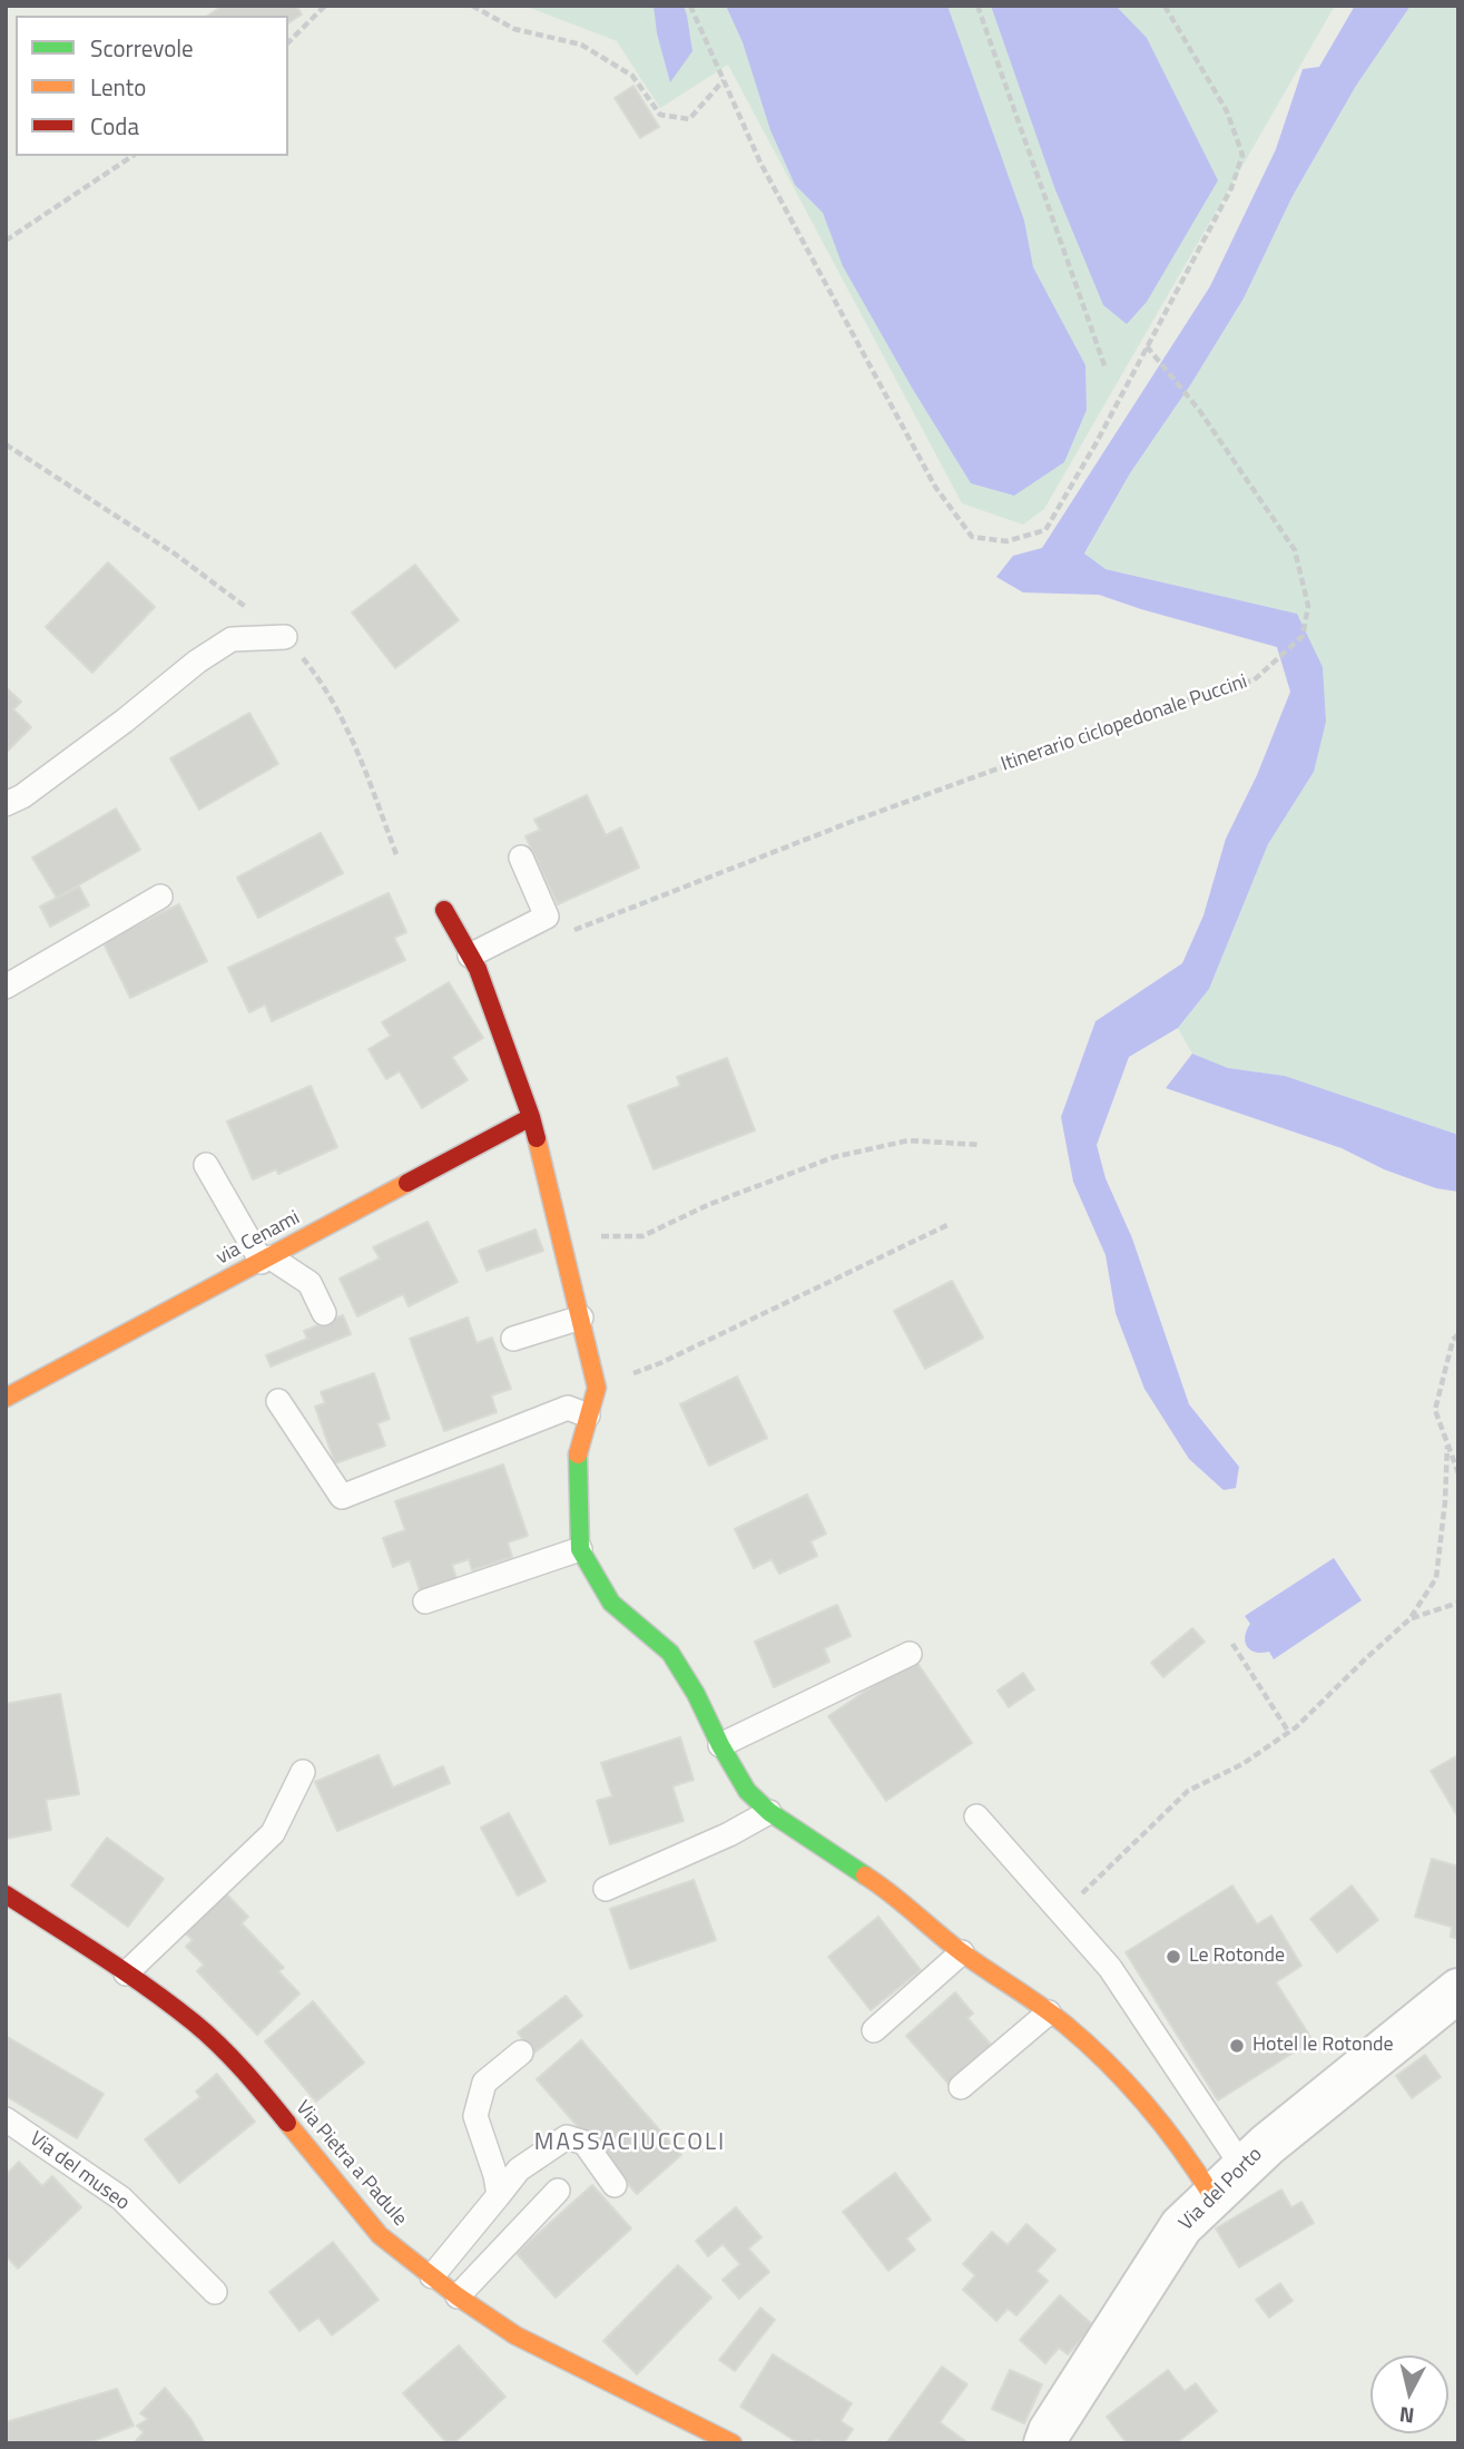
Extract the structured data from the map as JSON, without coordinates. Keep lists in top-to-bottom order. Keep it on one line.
{"streets":{"street":["via Cenami","Via Pietra a Padule","Via del Porto"],"lane":["Via del museo"],"path":["Itinerario ciclopedonale Puccini"]},"districts":["MASSACIUCCOLI"],"places":["Le Rotonde","Hotel le Rotonde"],"legend":["Scorrevole","Lento","Coda"],"north":"bottom"}
